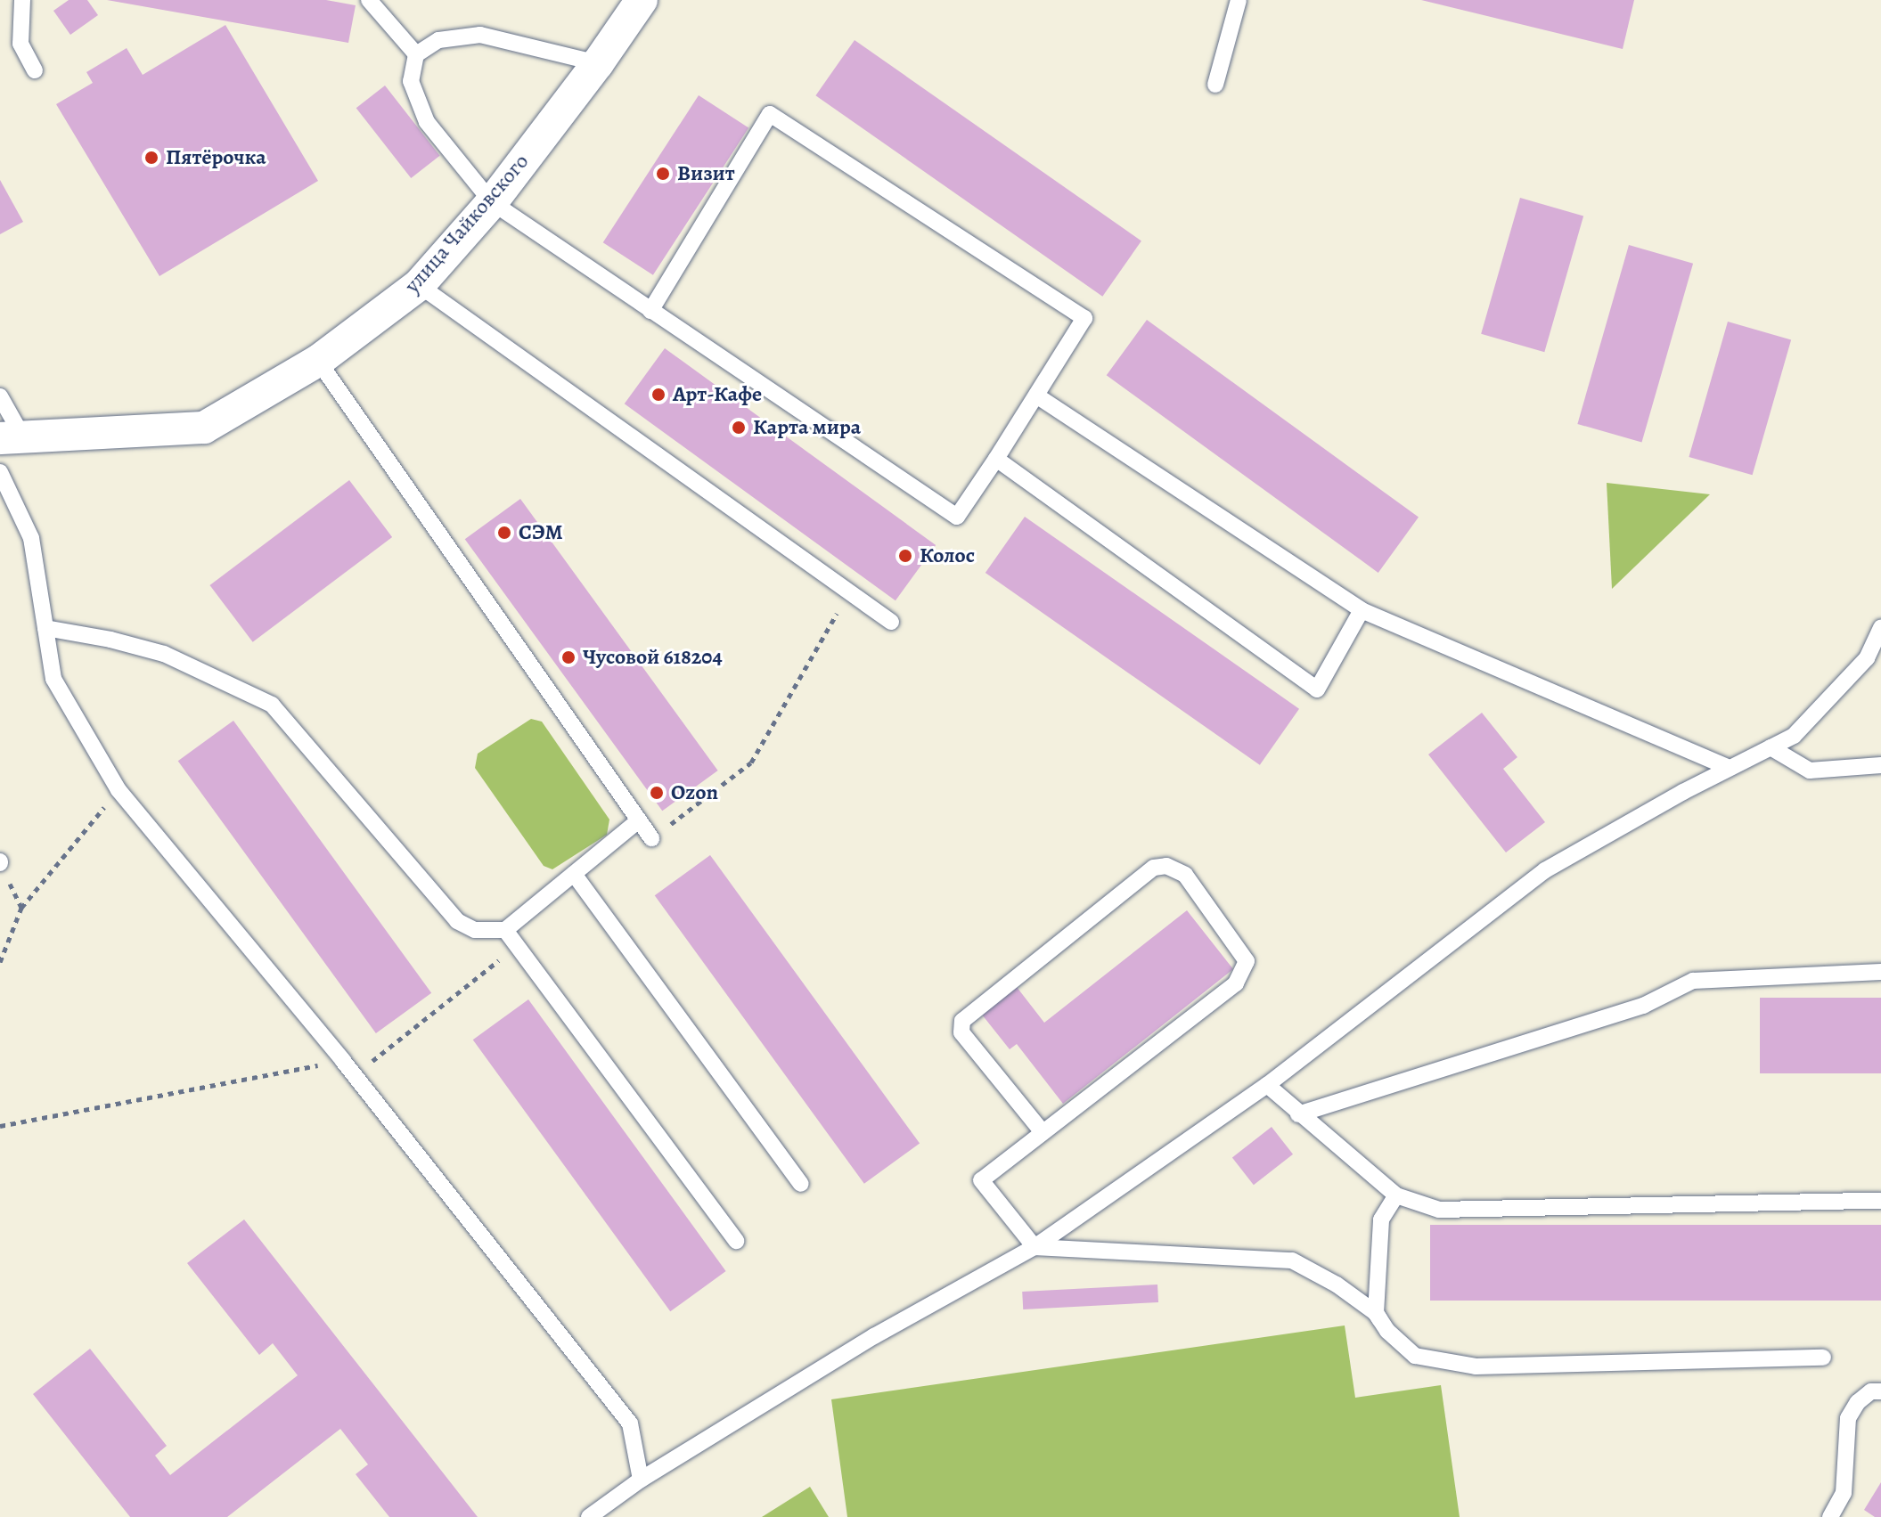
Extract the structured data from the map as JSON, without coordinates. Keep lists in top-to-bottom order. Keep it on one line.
{"streets":{"street":["улица Чайковского"]},"places":["Пятёрочка","Визит","Арт-Кафе","Карта мира","СЭМ","Колос","Чусовой 618204","Ozon"]}
